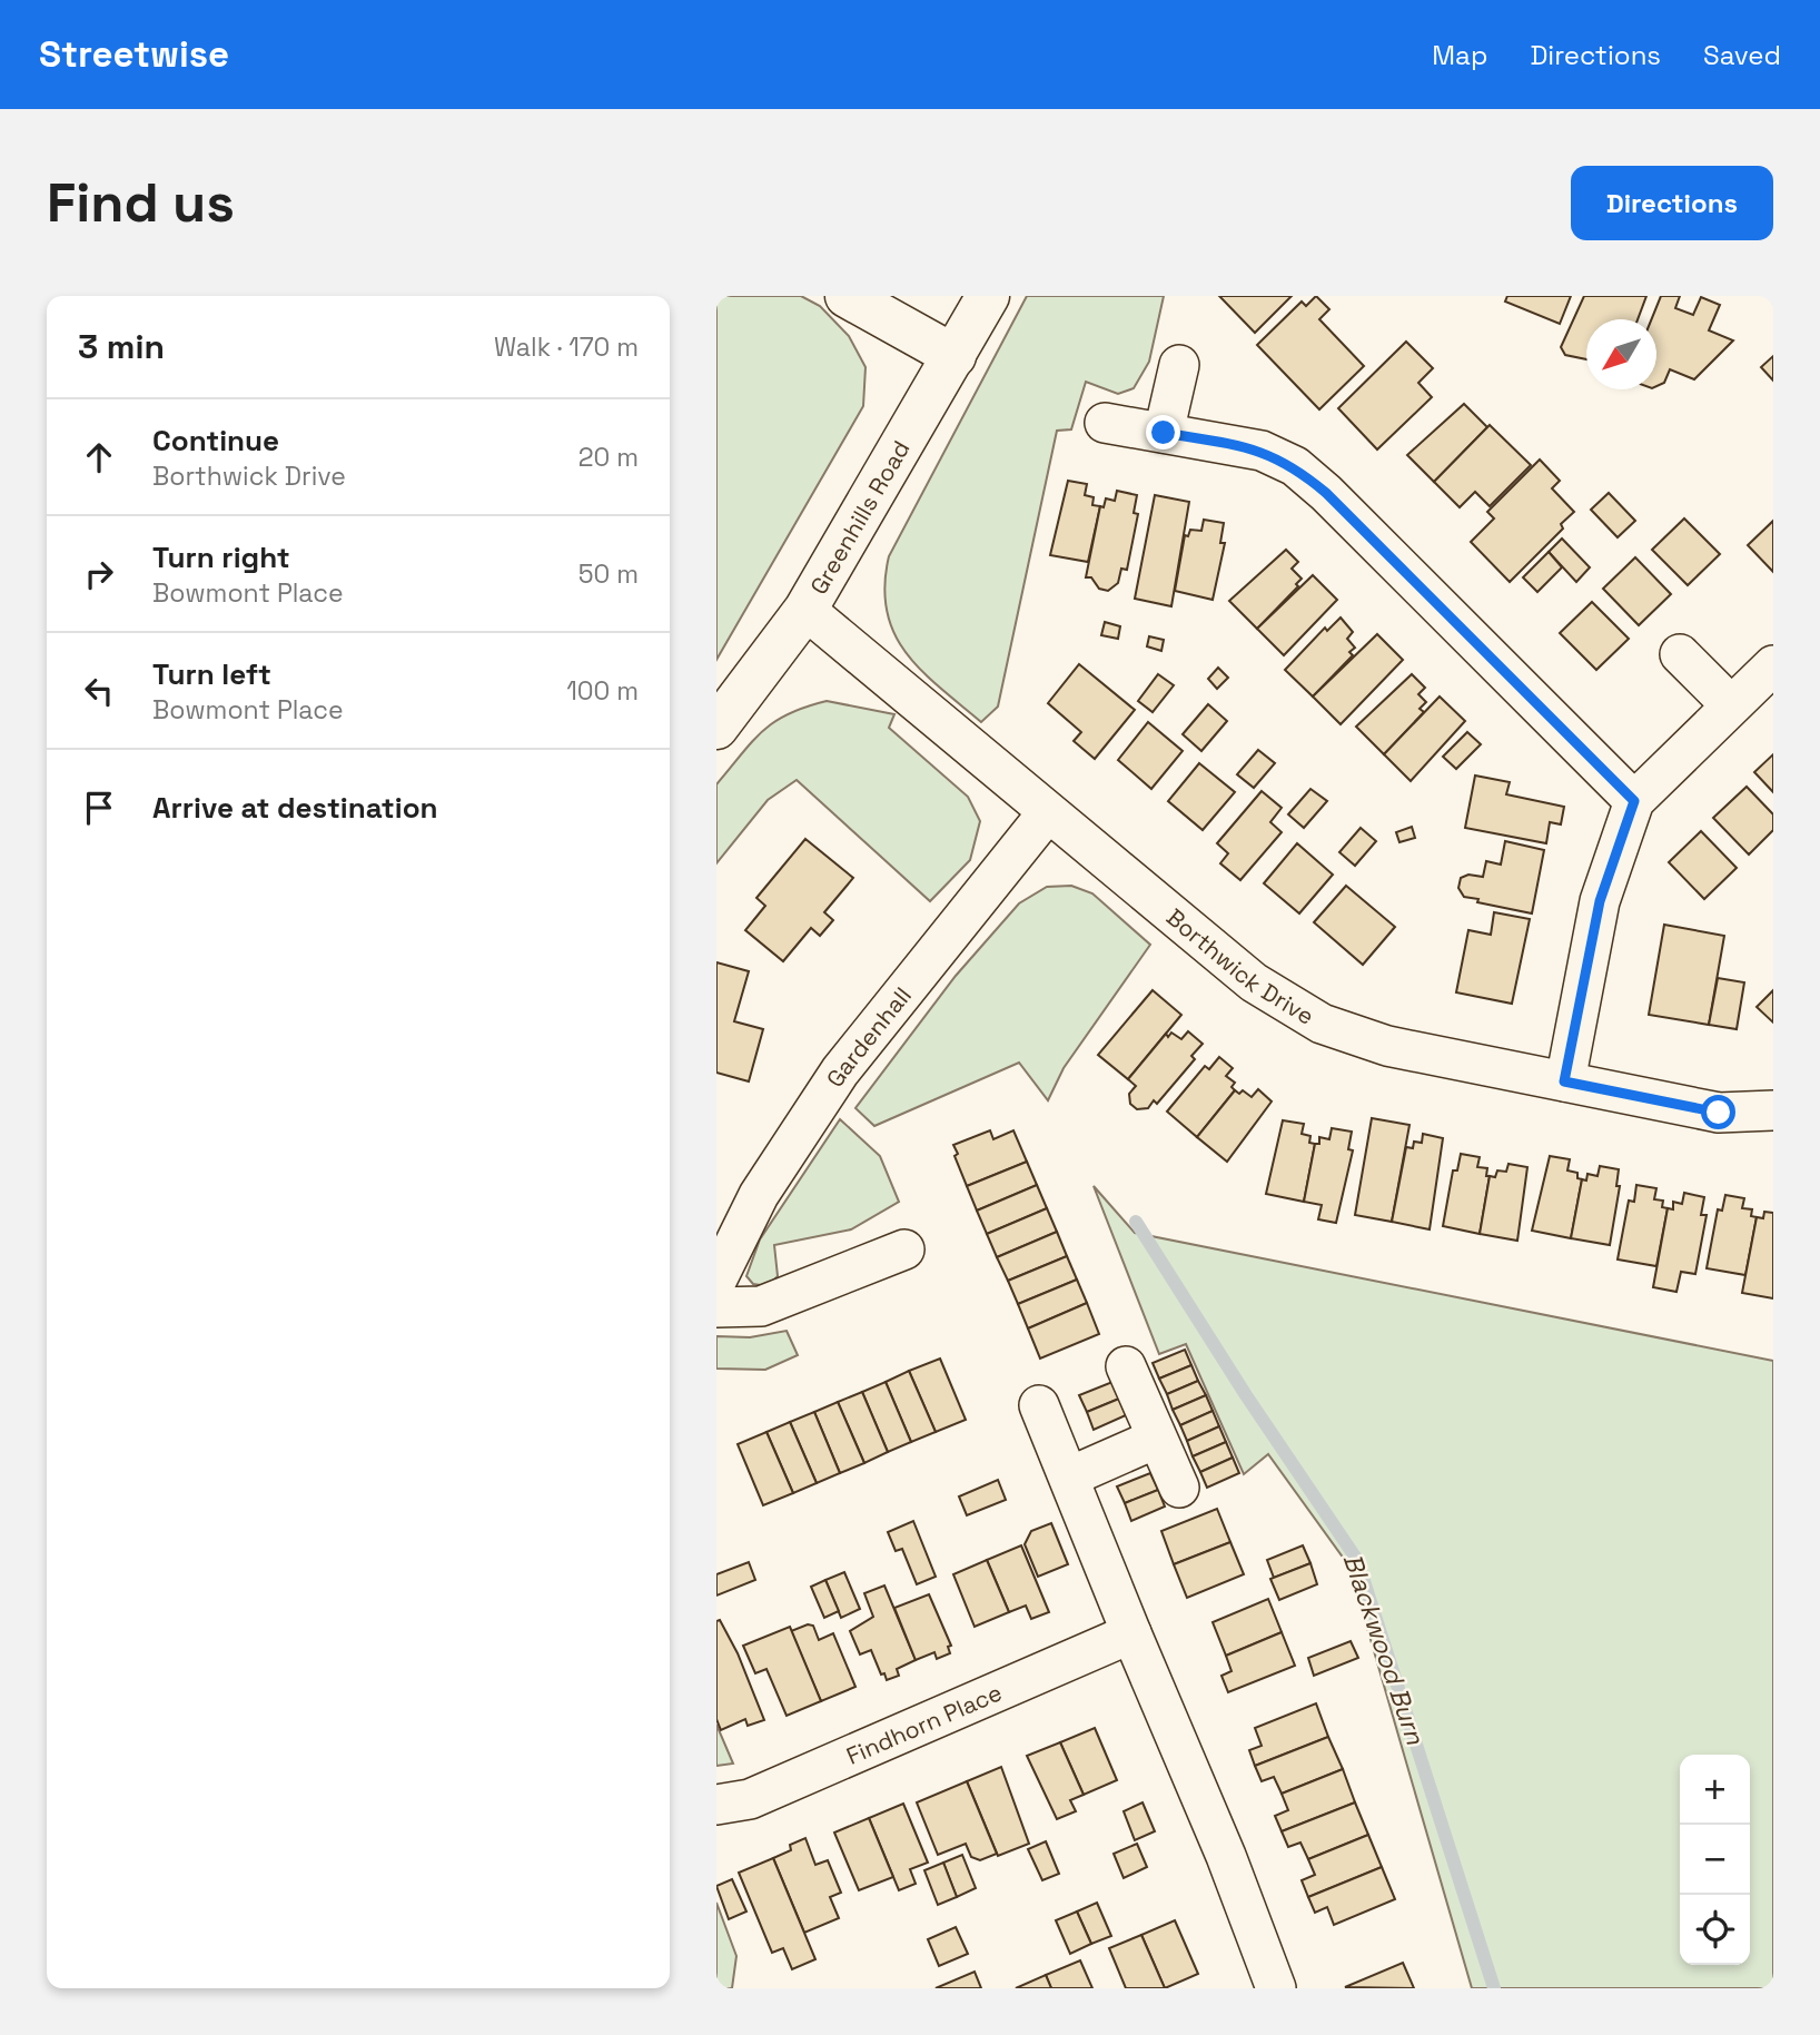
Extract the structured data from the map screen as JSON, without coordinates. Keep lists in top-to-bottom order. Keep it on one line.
{"streets":{"street":["Greenhills Road","Borthwick Drive","Gardenhall","Findhorn Place"]},"crossings":[["Greenhills Road","Borthwick Drive"],["Borthwick Drive","Gardenhall"]],"water":["Blackwood Burn"],"north":"bottom left","page":{"header":"Streetwise","nav":["Map","Directions","Saved"],"buttons":"Directions","title":"Find us","heading":["3 min","Walk · 170 m"],"list":[["Continue","Borthwick Drive","20 m"],["Turn right","Bowmont Place","50 m"],["Turn left","Bowmont Place","100 m"],"Arrive at destination"],"map_buttons":["+","−"]}}
